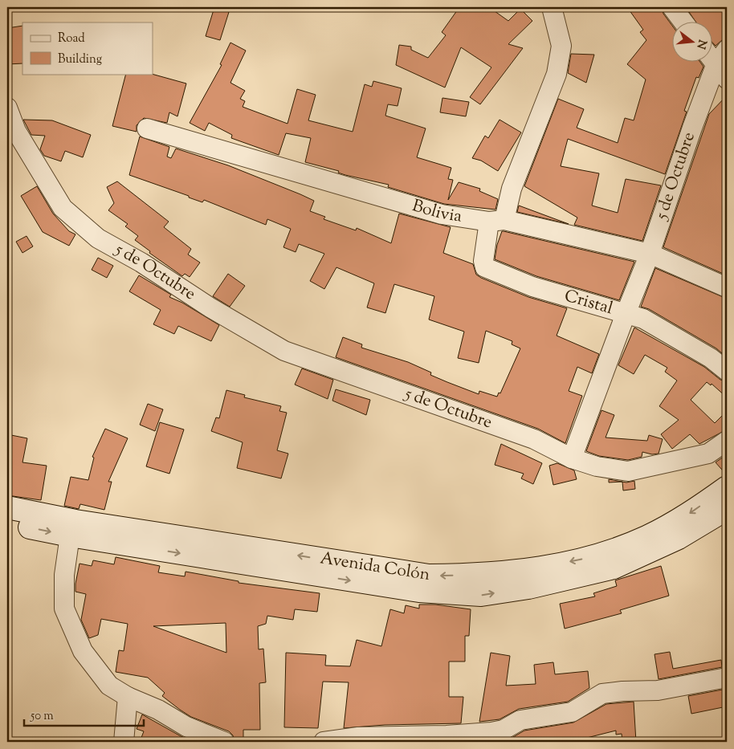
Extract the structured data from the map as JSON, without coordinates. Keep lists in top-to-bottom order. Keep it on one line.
{"streets":{"main road":["Avenida Colón"],"street":["5 de Octubre","Bolivia","Cristal"]},"crossings":[["5 de Octubre","Bolivia"],["5 de Octubre","Cristal"],["Bolivia","Cristal"]],"legend":["Road","Building"],"scale_bar":"50 m","north":"right"}
